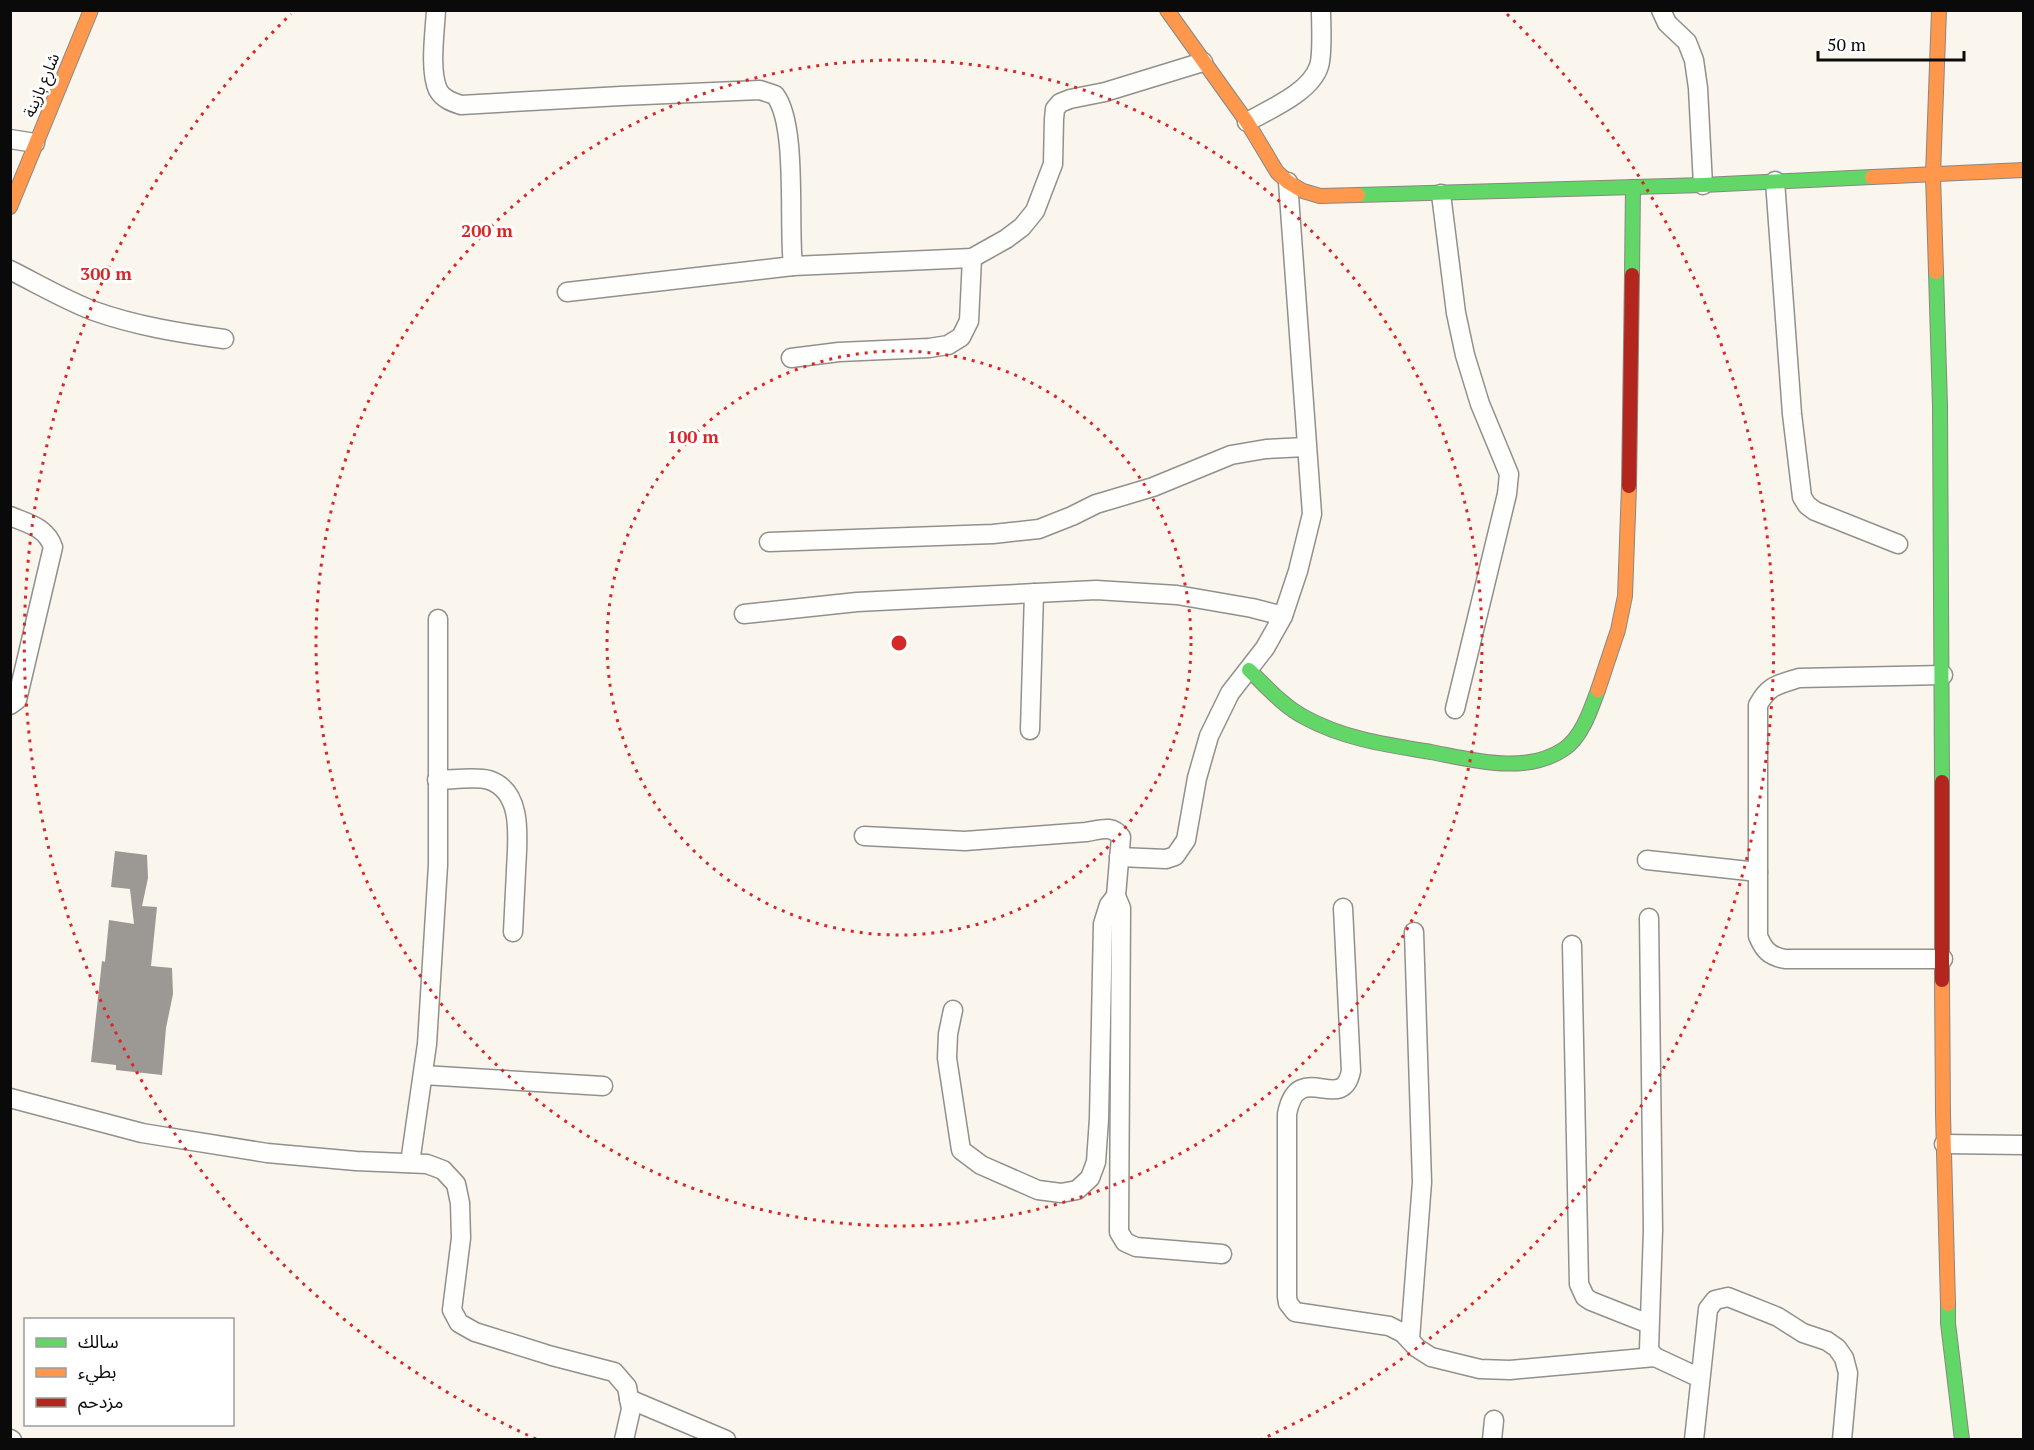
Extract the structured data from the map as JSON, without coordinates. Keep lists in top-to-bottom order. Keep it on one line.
{"streets":{"street":["شارع بازينة"]},"legend":["سالك","بطيء","مزدحم"],"scale_bar":"50 m","rings":["200 m","300 m","100 m"]}
